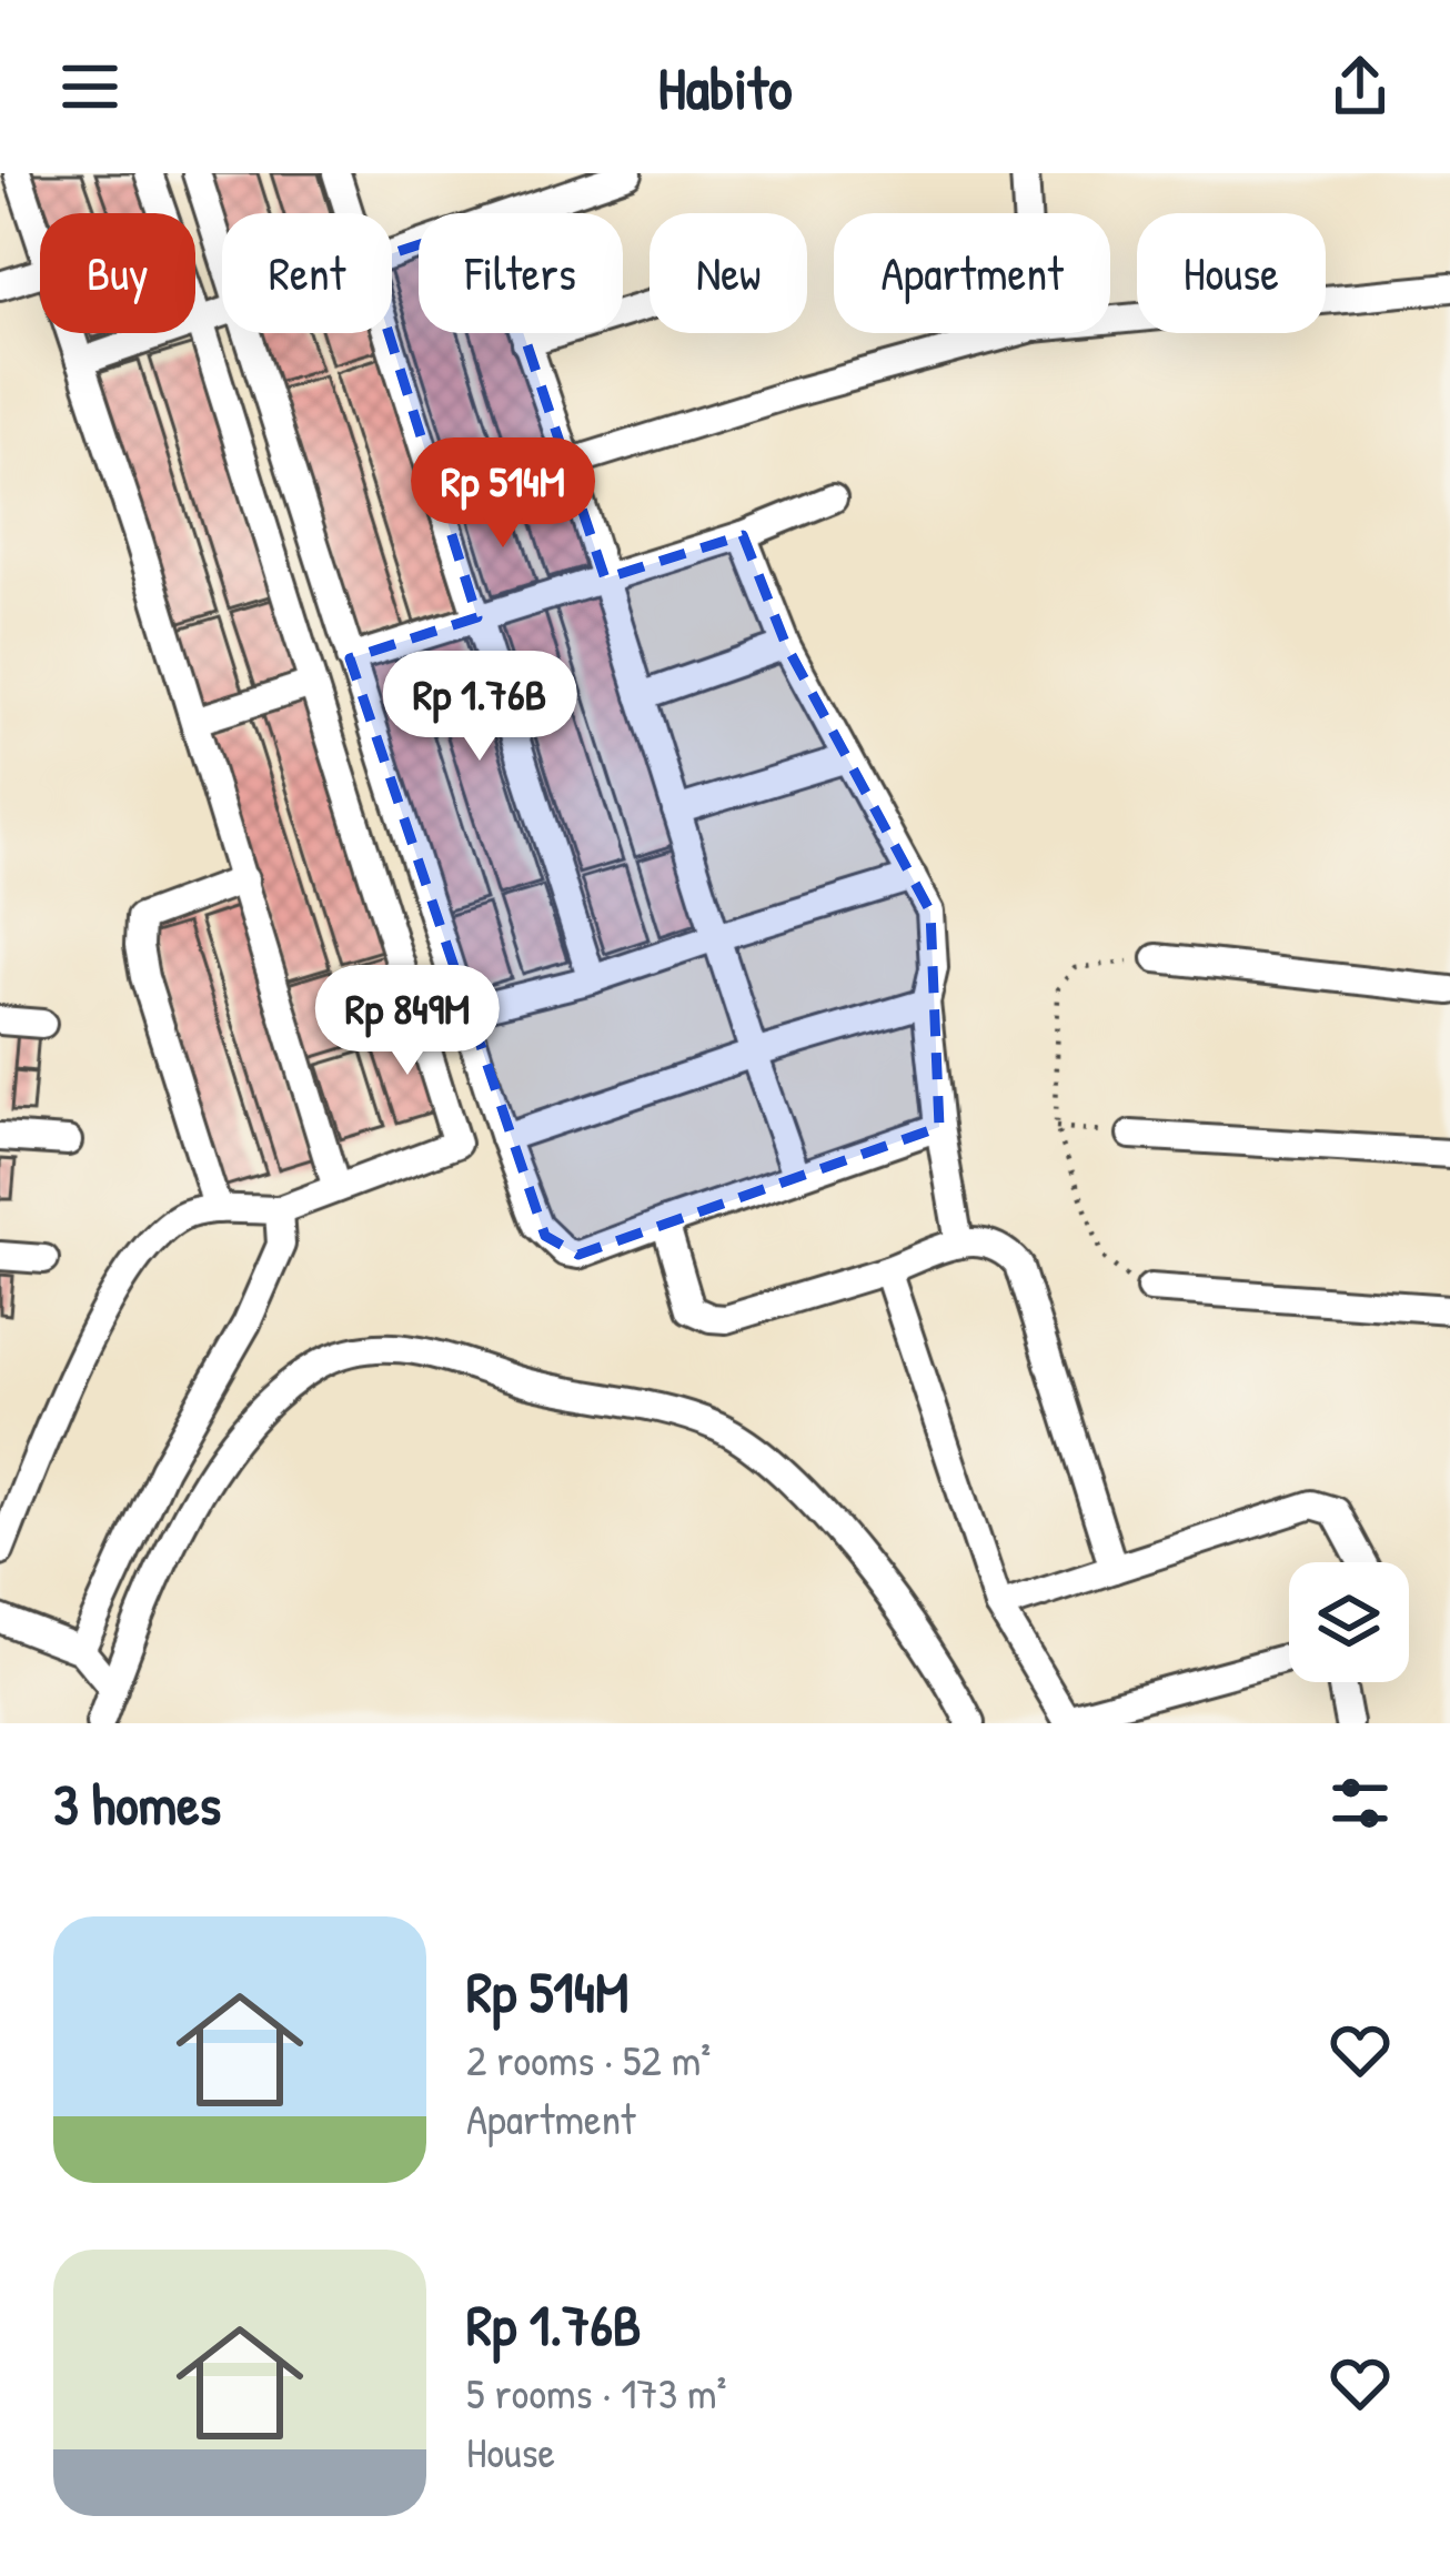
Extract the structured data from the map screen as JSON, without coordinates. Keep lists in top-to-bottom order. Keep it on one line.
{"page":{"header":"Habito","chip":["Buy","Rent","Filters","New","Apartment","House"],"price":["Rp 514M","Rp 1.76B","Rp 849M"],"heading":"3 homes","list":[{"name":"Rp 514M","note":"2 rooms · 52 m² · Apartment"},{"name":"Rp 1.76B","note":"5 rooms · 173 m² · House"}]}}
